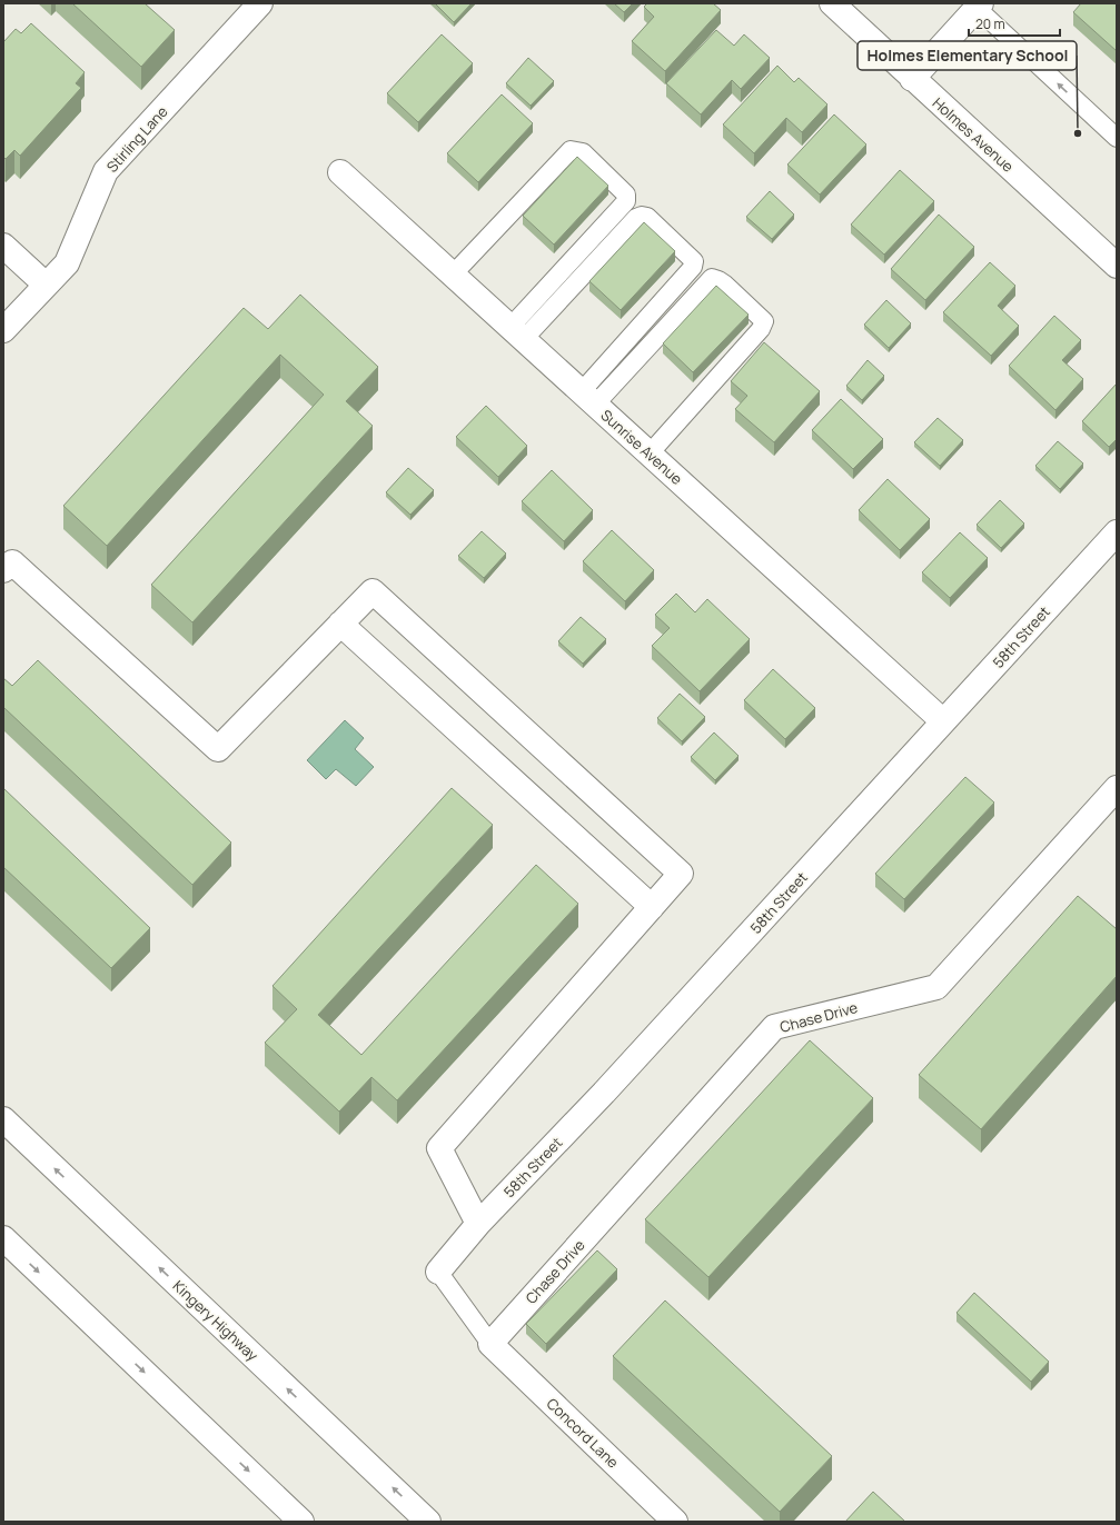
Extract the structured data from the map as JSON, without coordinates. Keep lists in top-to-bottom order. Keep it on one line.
{"streets":{"main road":["Holmes Avenue","Stirling Lane","Sunrise Avenue","58th Street","Chase Drive","Kingery Highway","Concord Lane"]},"crossings":[["Sunrise Avenue","58th Street"],["Chase Drive","Concord Lane"]],"places":["Holmes Elementary School"],"scale_bar":"20 m"}
